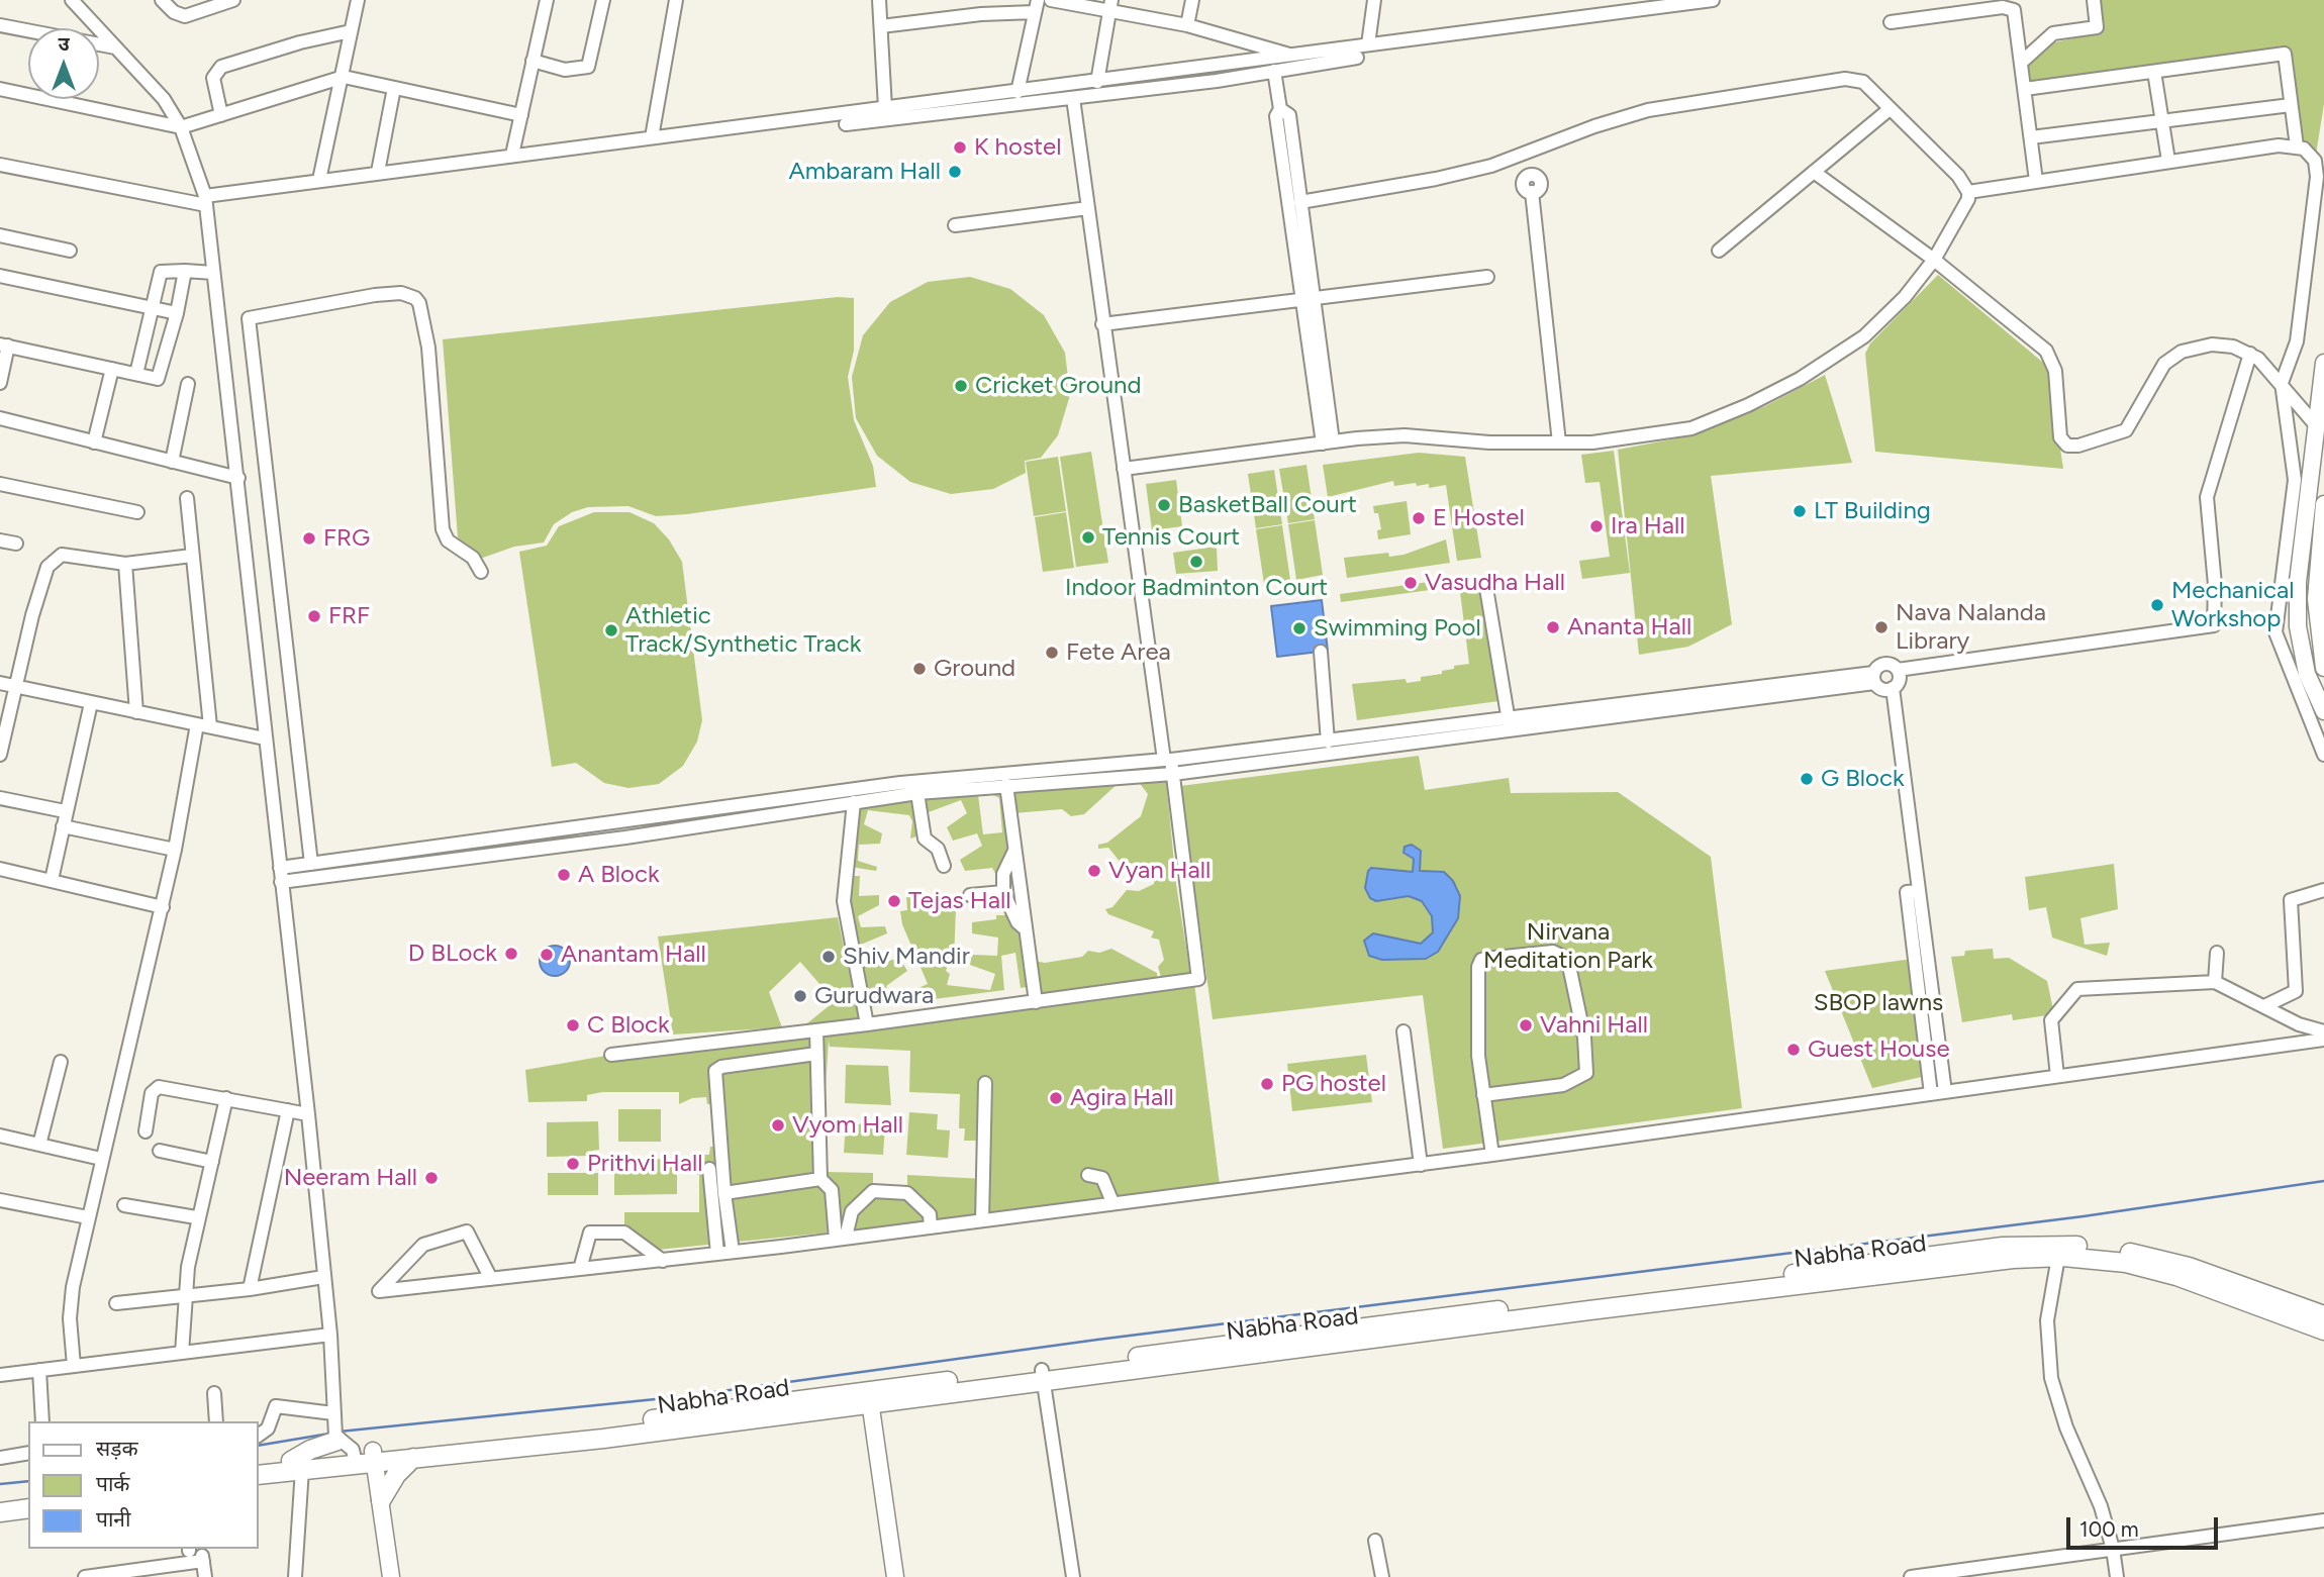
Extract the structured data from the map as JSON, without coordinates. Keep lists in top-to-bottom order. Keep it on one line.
{"streets":{"main road":["Nabha Road"]},"parks":["Nirvana Meditation Park","SBOP lawns"],"places":["K hostel","Ambaram Hall","Cricket Ground","BasketBall Court","LT Building","E Hostel","Ira Hall","Tennis Court","FRG","Indoor Badminton Court","Vasudha Hall","Mechanical Workshop","FRF","Ananta Hall","Nava Nalanda Library","Swimming Pool","Athletic Track/Synthetic Track","Fete Area","Ground","G Block","Vyan Hall","A Block","Tejas Hall","D BLock","Anantam Hall","Shiv Mandir","Gurudwara","C Block","Vahni Hall","Guest House","PG hostel","Agira Hall","Vyom Hall","Prithvi Hall","Neeram Hall"],"legend":["सड़क","पार्क","पानी"],"scale_bar":"100 m","north":"top"}
